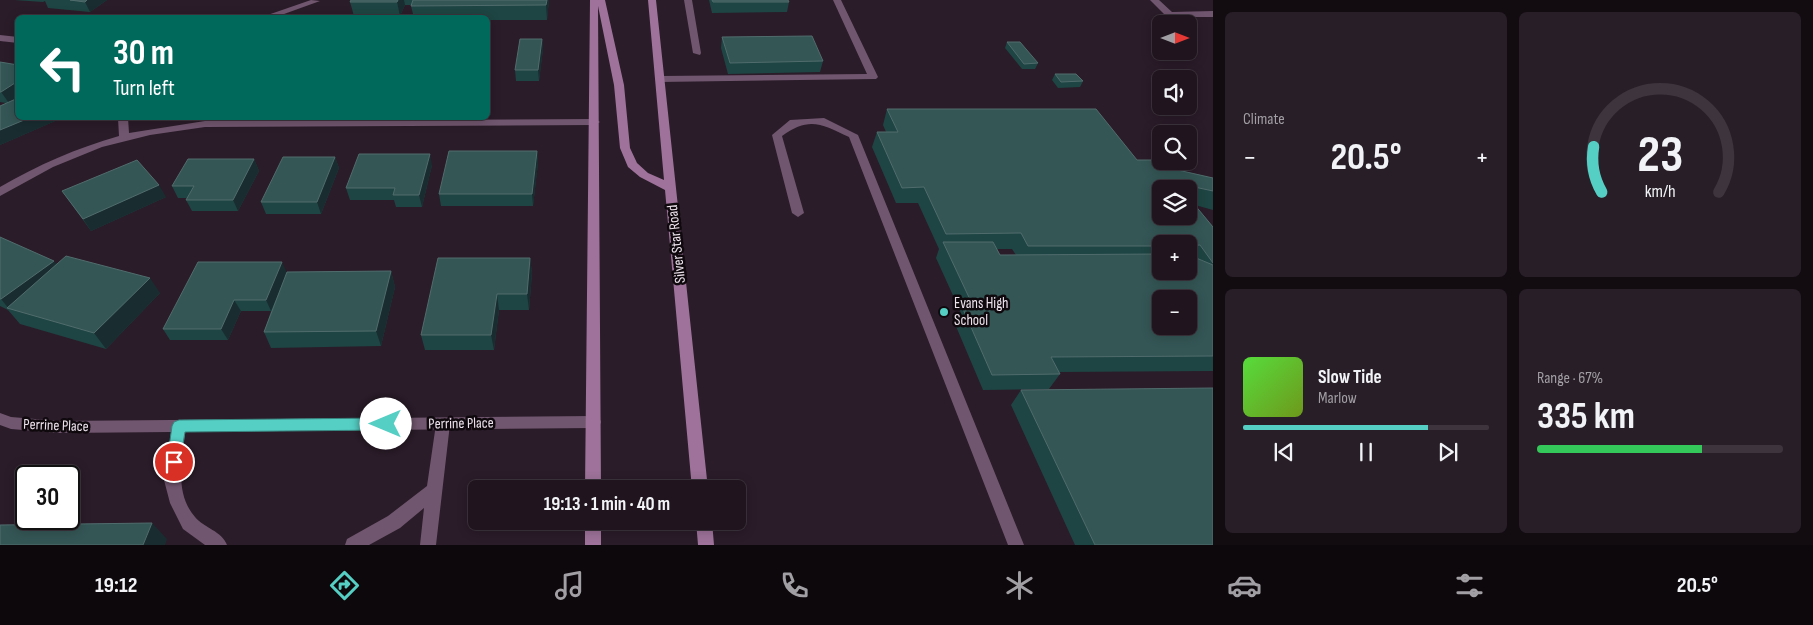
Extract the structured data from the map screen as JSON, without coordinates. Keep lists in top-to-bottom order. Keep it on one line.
{"streets":{"main road":["Silver Star Road"],"street":["Perrine Place"]},"places":["Evans High School"],"north":"right","page":{"tile":["Climate",["Range · 67%","335 km"]],"map_buttons":["+","−"],"turn":["30 m","Turn left"],"heat":["−","20.5°","+"],"song":["Slow Tide","Marlow"],"limit":"30","trip":"19:13 · 1 min · 40 m","tabs":["19:12","20.5°"],"gauge":["23","km/h"]}}
